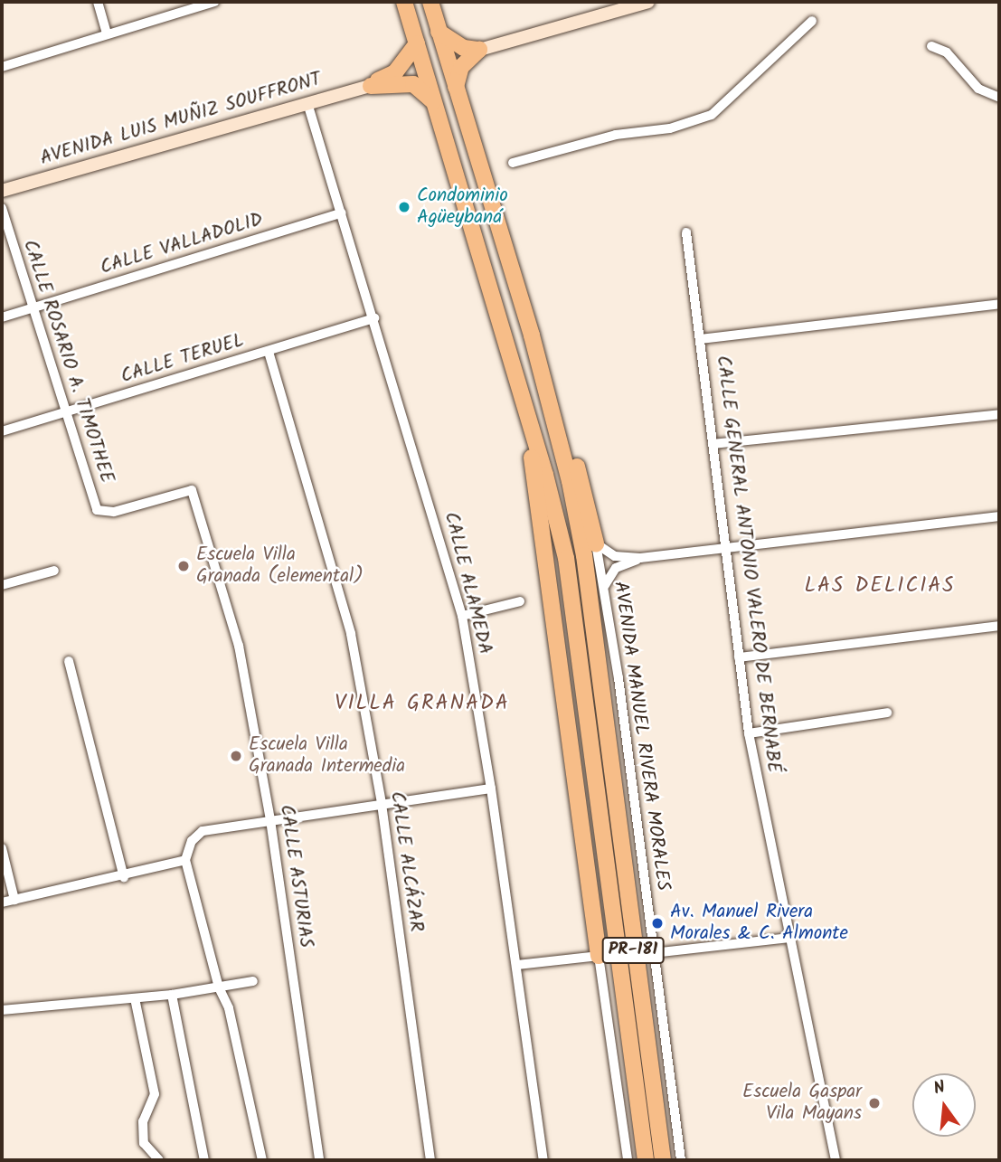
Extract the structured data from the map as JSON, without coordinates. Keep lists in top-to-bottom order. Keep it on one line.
{"streets":{"highway":["PR-181"],"street":["AVENIDA LUIS MUÑIZ SOUFFRONT","CALLE VALLADOLID","CALLE TERUEL","CALLE ROSARIO A. TIMOTHEE","CALLE GENERAL ANTONIO VALERO DE BERNABÉ","CALLE ALAMEDA","AVENIDA MANUEL RIVERA MORALES","CALLE ALCÁZAR","CALLE ASTURIAS"]},"crossings":[["AVENIDA LUIS MUÑIZ SOUFFRONT","CALLE ALAMEDA"],["CALLE VALLADOLID","CALLE ROSARIO A. TIMOTHEE"],["CALLE VALLADOLID","CALLE ALAMEDA"],["CALLE TERUEL","CALLE ROSARIO A. TIMOTHEE"],["CALLE TERUEL","CALLE ALAMEDA"],["CALLE TERUEL","CALLE ALCÁZAR"],["CALLE ROSARIO A. TIMOTHEE","CALLE ASTURIAS"]],"districts":["LAS DELICIAS","VILLA GRANADA"],"places":["Condominio Agüeybaná","Escuela Villa Granada (elemental)","Escuela Villa Granada Intermedia","Av. Manuel Rivera Morales & C. Almonte","Escuela Gaspar Vila Mayans"],"north":"top"}
